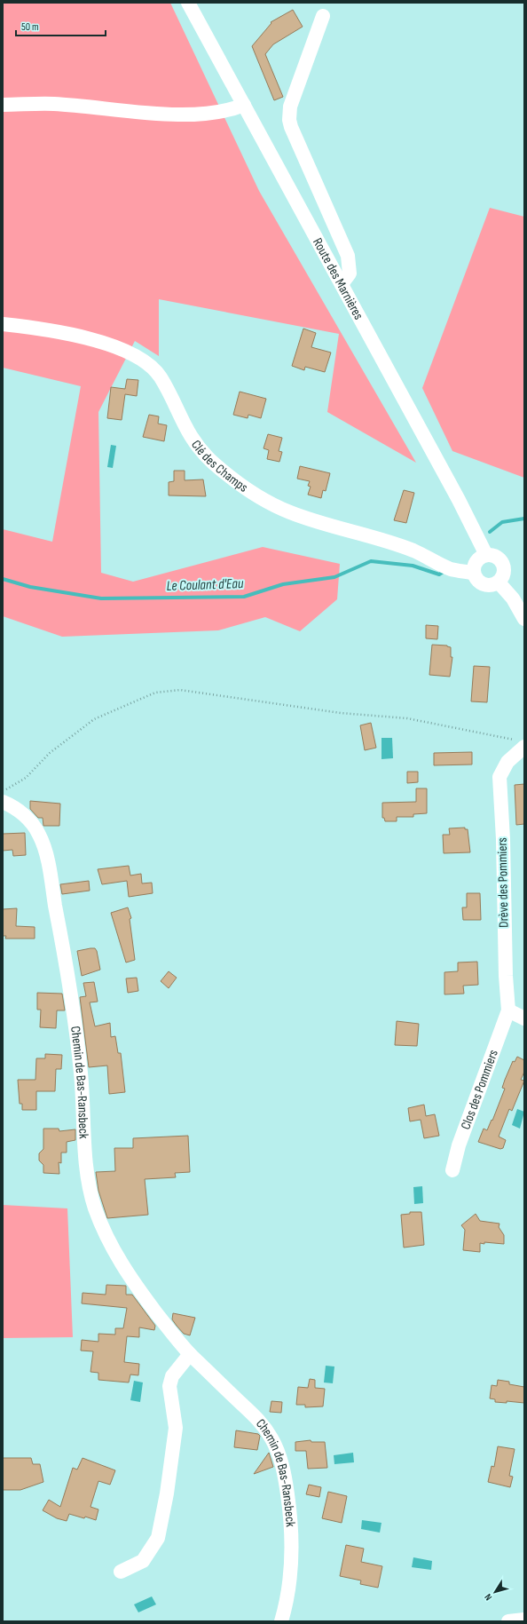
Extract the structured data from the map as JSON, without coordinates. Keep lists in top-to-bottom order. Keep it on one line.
{"streets":{"street":["Route des Marnières","Clé des Champs","Drève des Pommiers","Chemin de Bas-Ransbeck","Clos des Pommiers"]},"crossings":[["Route des Marnières","Clé des Champs"],["Drève des Pommiers","Clos des Pommiers"]],"water":["Le Coulant d'Eau"],"scale_bar":"50 m","north":"bottom left"}
